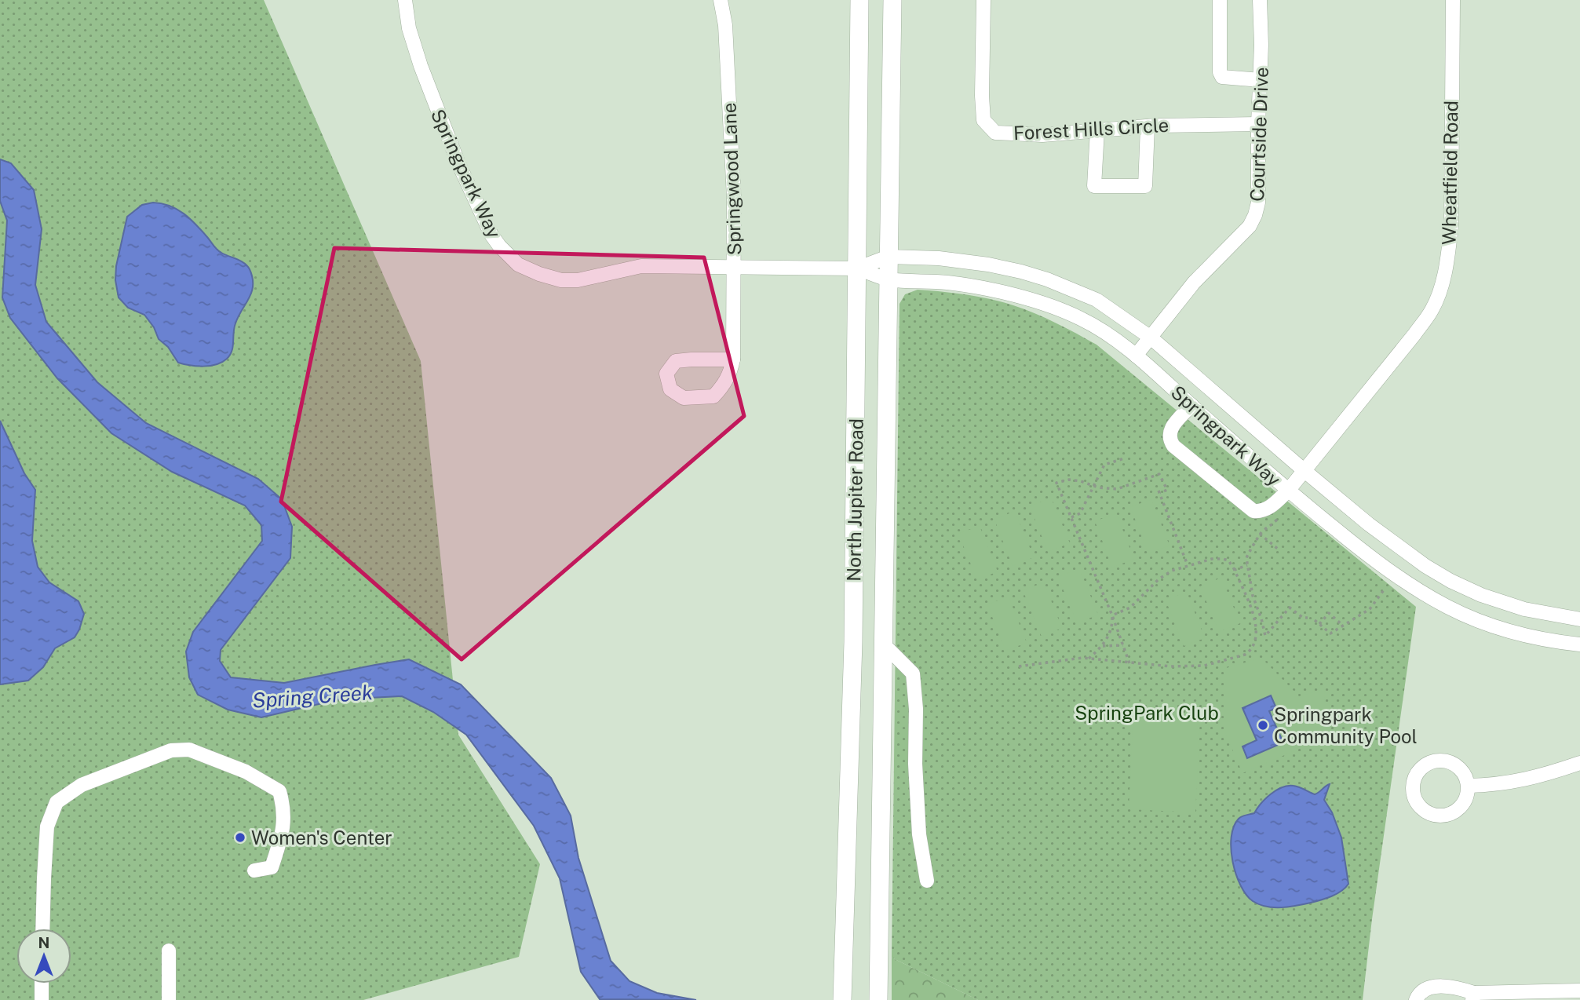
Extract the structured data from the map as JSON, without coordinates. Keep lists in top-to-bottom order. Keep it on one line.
{"streets":{"main road":["North Jupiter Road"],"street":["Forest Hills Circle","Courtside Drive","Wheatfield Road","Springpark Way","Springwood Lane"]},"crossings":[["Forest Hills Circle","Courtside Drive"],["Courtside Drive","Springpark Way"],["Wheatfield Road","Springpark Way"],["Springpark Way","Springwood Lane"],["Springpark Way","North Jupiter Road"]],"water":["Spring Creek"],"parks":["SpringPark Club"],"places":["Springpark Community Pool","Women's Center"],"north":"top"}
